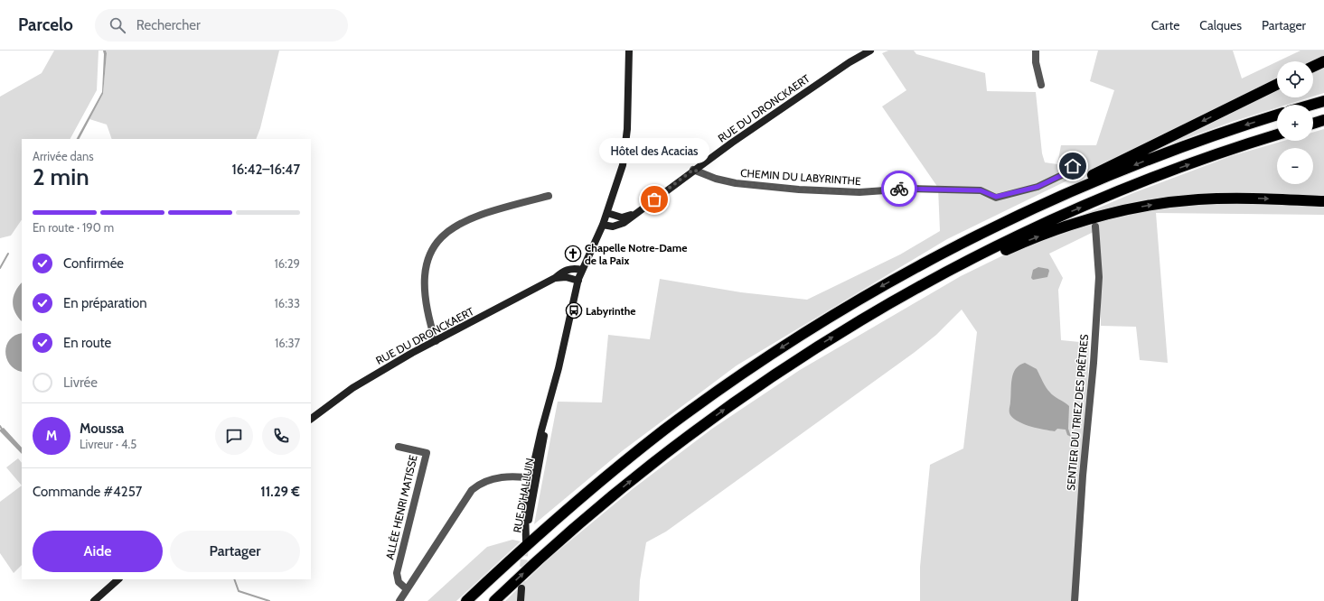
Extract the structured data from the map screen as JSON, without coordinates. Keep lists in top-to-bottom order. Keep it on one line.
{"streets":{"main road":["RUE DU DRONCKAERT","RUE D'HALLUIN"],"street":["CHEMIN DU LABYRINTHE","SENTIER DU TRIEZ DES PRÊTRES","ALLÉE HENRI MATISSE"]},"crossings":[["RUE DU DRONCKAERT","CHEMIN DU LABYRINTHE"],["RUE DU DRONCKAERT","RUE D'HALLUIN"]],"places":{"other":["Hôtel des Acacias"],"church":["Chapelle Notre-Dame de la Paix"],"bus stop":["Labyrinthe"]},"page":{"header":"Parcelo","search":"Rechercher","nav":["Carte","Calques","Partager"],"map_buttons":["+","−"],"bubble":"Hôtel des Acacias","heading":["2 min","Arrivée dans","16:42–16:47"],"panel":["Moussa","Livreur · 4.5","Commande #4257","11.29 €"],"bar":"En route · 190 m","list":[["Confirmée","16:29"],["En préparation","16:33"],["En route","16:37"],"Livrée"],"round":"M","buttons":["Aide","Partager"]}}
